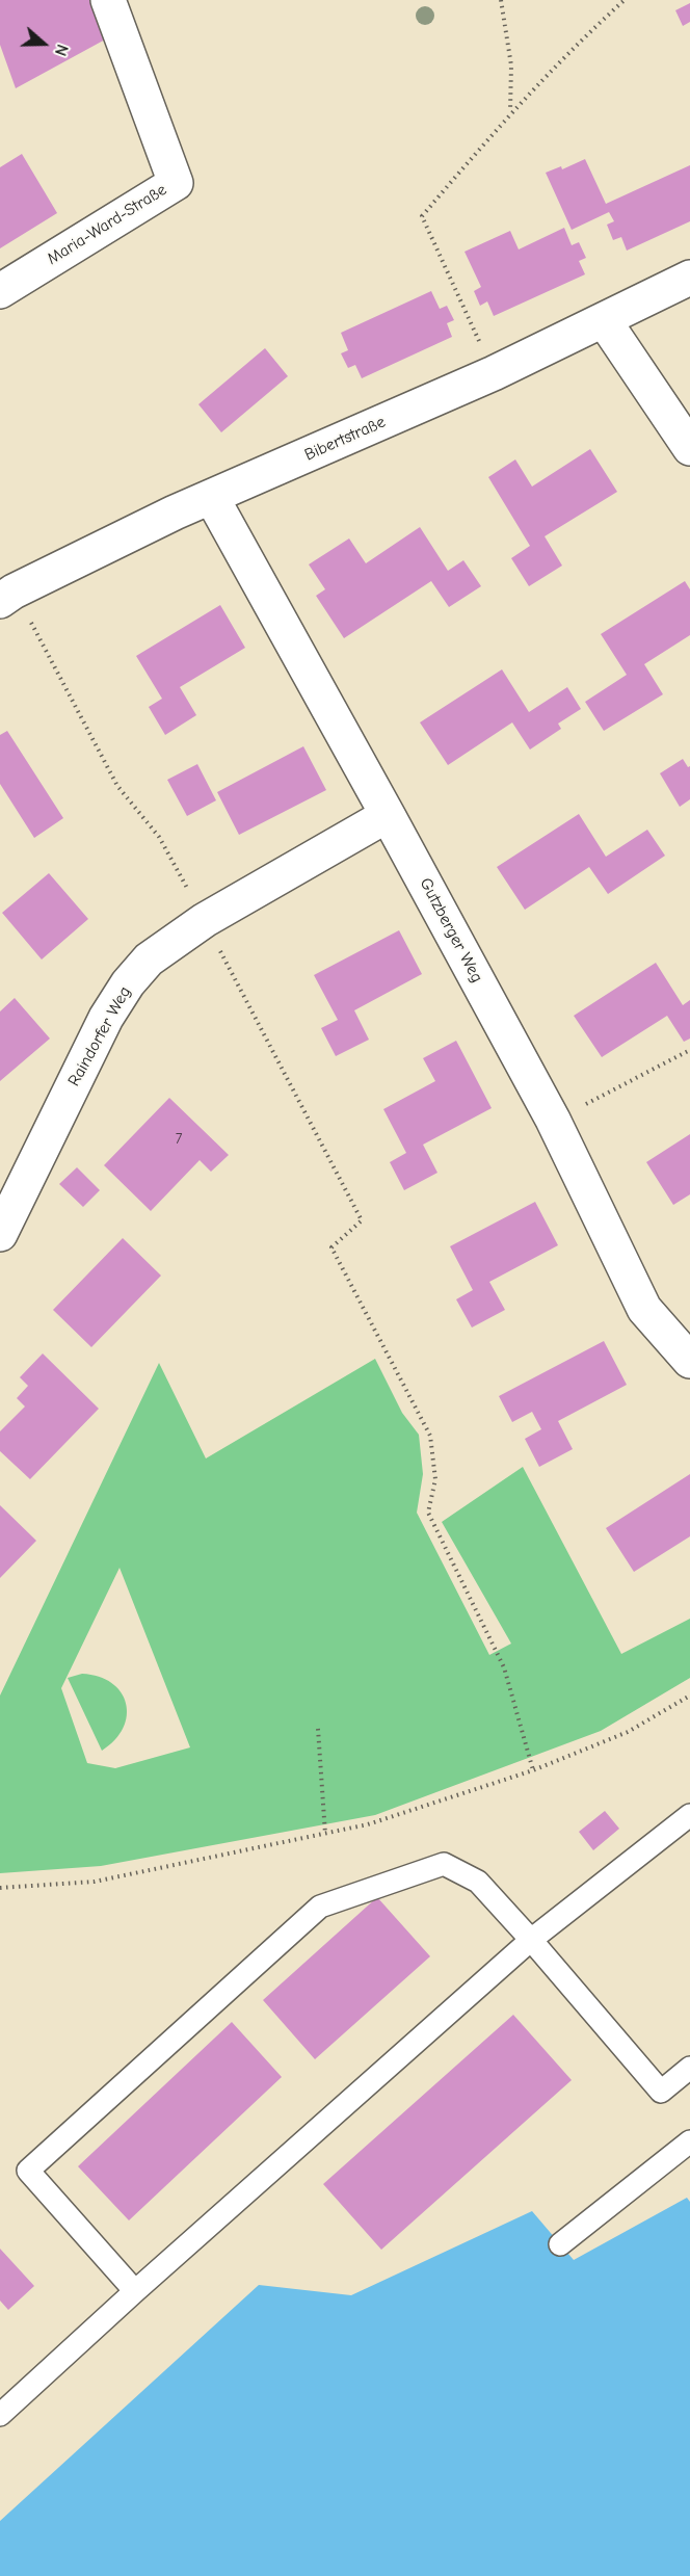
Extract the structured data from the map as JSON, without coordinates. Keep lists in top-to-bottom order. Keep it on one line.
{"streets":{"street":["Maria-Ward-Straße","Bibertstraße","Gutzberger Weg","Raindorfer Weg"]},"crossings":[["Bibertstraße","Gutzberger Weg"],["Gutzberger Weg","Raindorfer Weg"]],"house_numbers":["7"],"north":"right"}
